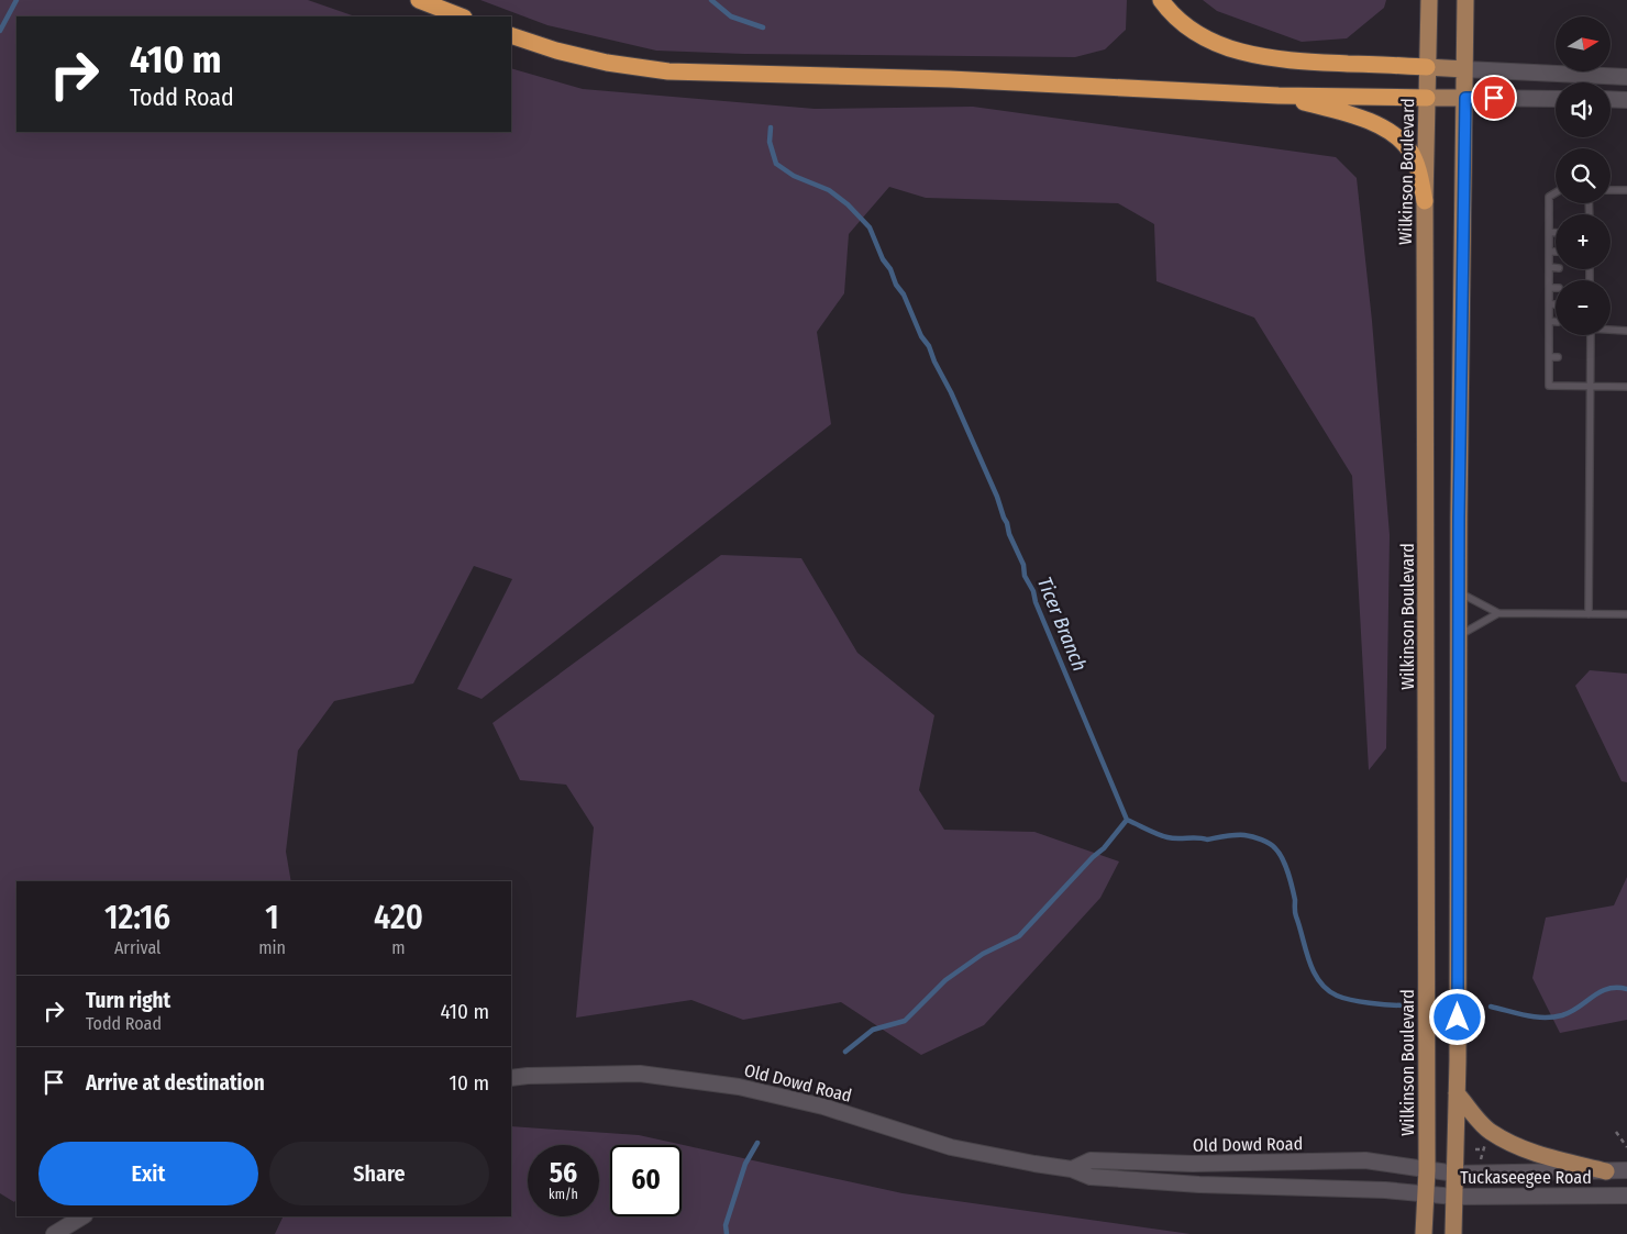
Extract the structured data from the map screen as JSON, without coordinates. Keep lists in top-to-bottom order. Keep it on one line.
{"streets":{"main road":["Wilkinson Boulevard"],"street":["Old Dowd Road","Tuckaseegee Road"]},"crossings":[["Wilkinson Boulevard","Old Dowd Road"],["Wilkinson Boulevard","Tuckaseegee Road"],["Old Dowd Road","Tuckaseegee Road"]],"water":["Ticer Branch"],"north":"right","page":{"map_buttons":["+","−"],"turn":["410 m","Todd Road"],"eta":["12:16","Arrival","1","min","420","m"],"list":[{"name":"Turn right","note":"Todd Road","value":"410 m"},{"name":"Arrive at destination","value":"10 m"}],"buttons":["Exit","Share"],"speed":"56 km/h","limit":"60"}}
